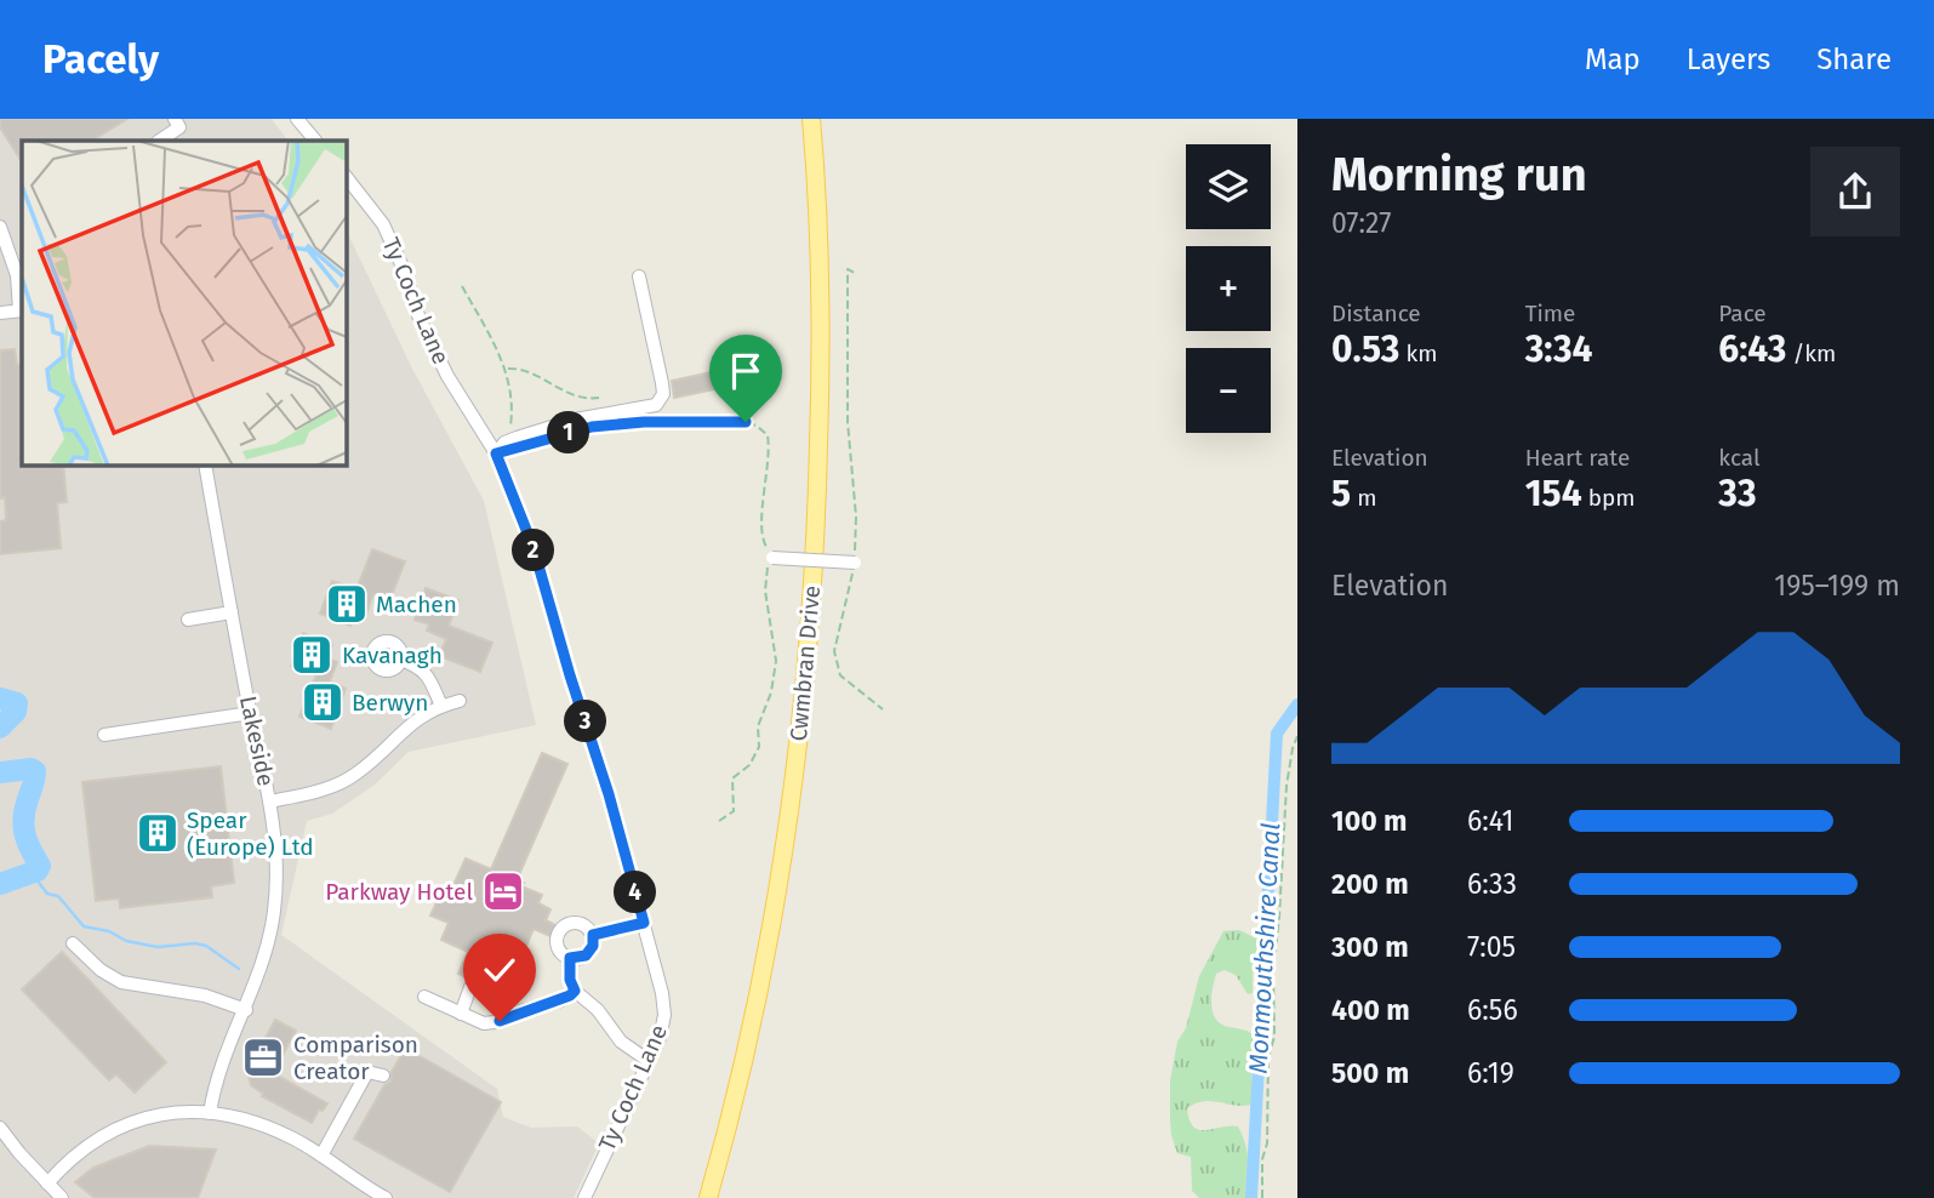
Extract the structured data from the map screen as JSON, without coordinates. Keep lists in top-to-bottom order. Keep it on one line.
{"streets":{"main road":["Cwmbran Drive"],"street":["Ty Coch Lane","Lakeside"]},"water":["Monmouthshire Canal"],"places":{"building":["Machen","Kavanagh","Berwyn","Spear (Europe) Ltd"],"hotel":["Parkway Hotel"],"office":["Comparison Creator"]},"page":{"header":"Pacely","nav":["Map","Layers","Share"],"heading":["Morning run","07:27"],"map_buttons":["+","−"],"stats":[["Distance","0.53 km"],["Time","3:34"],["Pace","6:43 /km"],["Elevation","5 m"],["Heart rate","154 bpm"],["kcal","33"]],"pins":["1","2","3","4"],"chart":["Elevation","195–199 m"],"list":[{"name":"100 m","note":"6:41"},{"name":"200 m","note":"6:33"},{"name":"300 m","note":"7:05"},{"name":"400 m","note":"6:56"},{"name":"500 m","note":"6:19"}]}}
